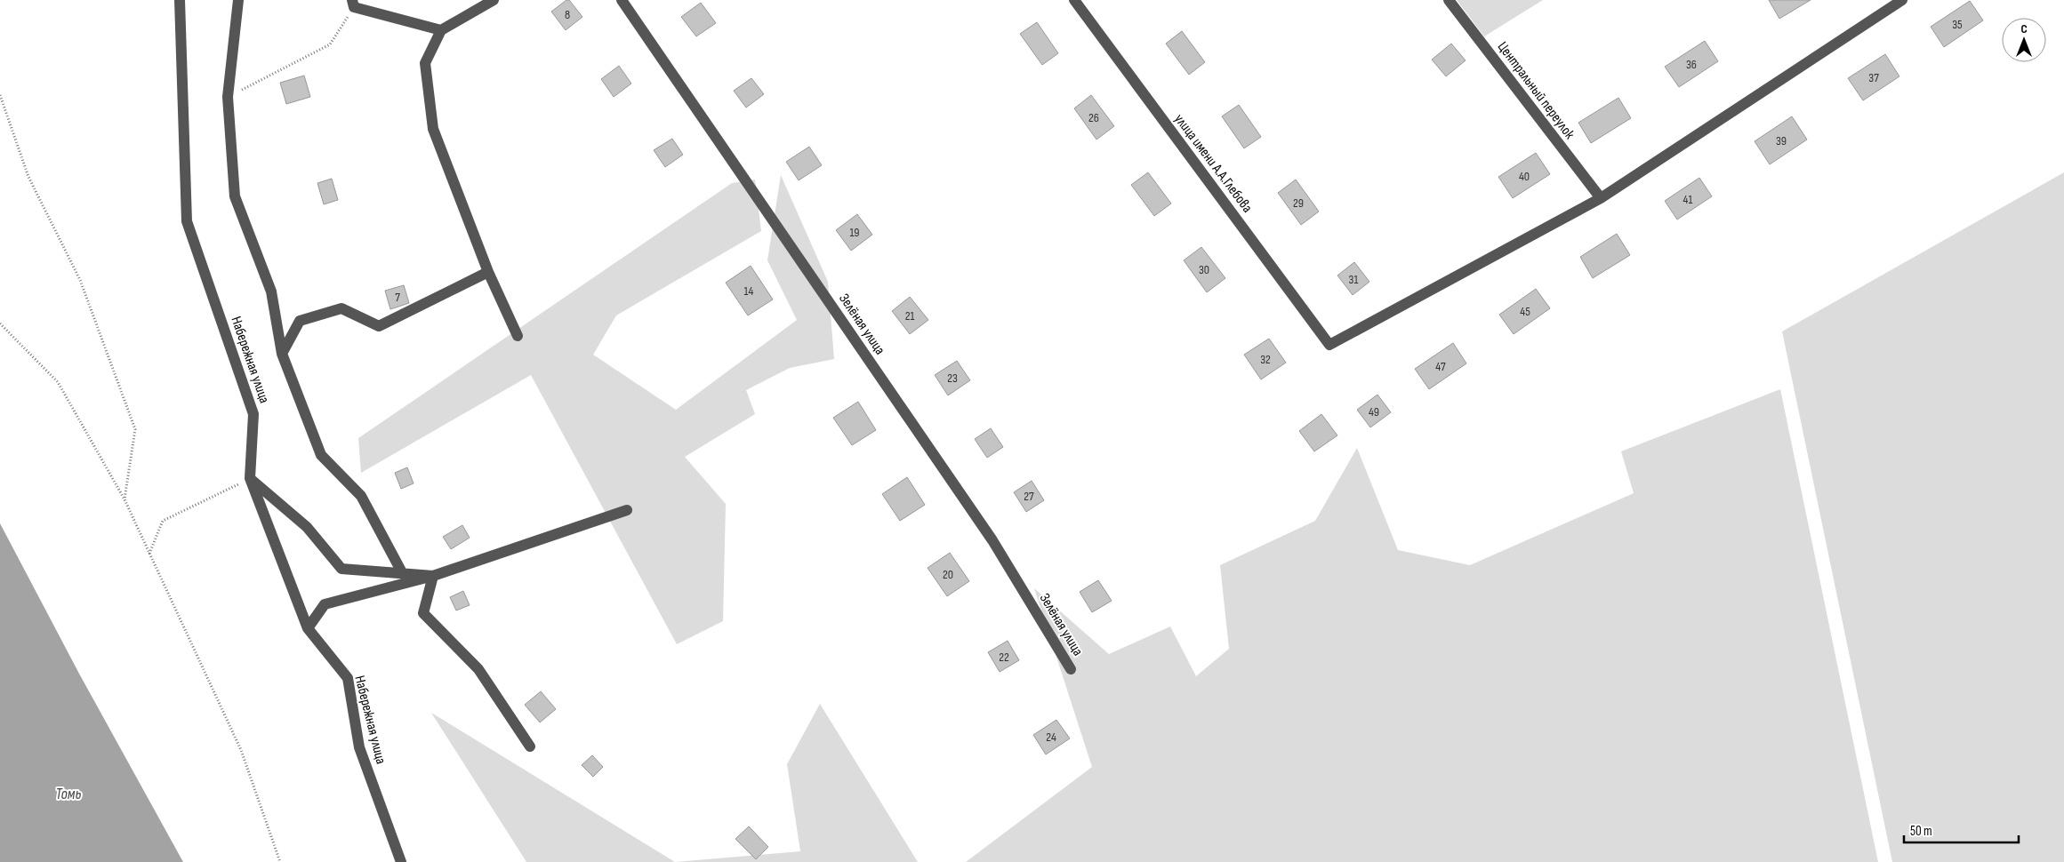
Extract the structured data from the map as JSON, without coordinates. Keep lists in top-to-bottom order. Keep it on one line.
{"streets":{"street":["Центральный переулок","улица имени А.А.Глебова","Зелёная улица","Набережная улица"]},"crossings":[["Центральный переулок","улица имени А.А.Глебова"]],"water":["Томь"],"house_numbers":["8","35","36","37","26","39","40","41","29","19","30","31","14","7","45","21","32","47","23","49","27","20","22","24"],"scale_bar":"50 m","north":"top"}
